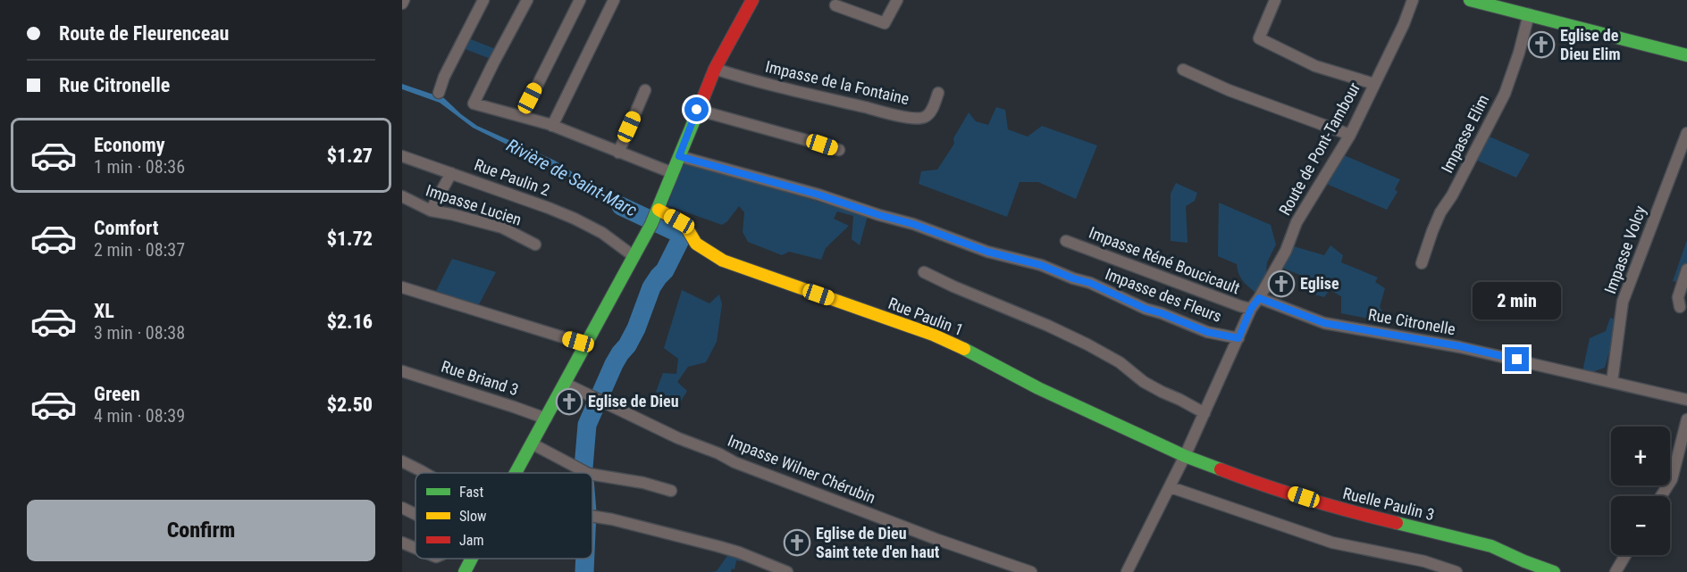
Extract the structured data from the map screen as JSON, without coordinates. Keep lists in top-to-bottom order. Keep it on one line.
{"streets":{"street":["Impasse de la Fontaine","Impasse Elim","Route de Pont-Tambour","Rue Paulin 2","Impasse Lucien","Impasse Volcy","Impasse Réné Boucicault","Impasse des Fleurs","Rue Paulin 1","Rue Citronelle","Rue Briand 3","Impasse Wilner Chérubin","Ruelle Paulin 3"]},"crossings":[["Route de Pont-Tambour","Impasse Réné Boucicault"],["Route de Pont-Tambour","Impasse des Fleurs"],["Route de Pont-Tambour","Rue Paulin 1"],["Route de Pont-Tambour","Rue Citronelle"],["Route de Pont-Tambour","Ruelle Paulin 3"],["Impasse Volcy","Rue Citronelle"],["Rue Paulin 1","Ruelle Paulin 3"]],"water":["Rivière de Saint-Marc"],"places":{"church":["Eglise de Dieu Elim","Eglise","Eglise de Dieu","Eglise de Dieu Saint tete d'en haut"]},"legend":["Fast","Slow","Jam"],"page":{"banner":["Route de Fleurenceau","Rue Citronelle"],"list":[{"name":"Economy","note":"1 min · 08:36","value":"$1.27"},{"name":"Comfort","note":"2 min · 08:37","value":"$1.72"},{"name":"XL","note":"3 min · 08:38","value":"$2.16"},{"name":"Green","note":"4 min · 08:39","value":"$2.50"}],"bubble":"2 min","map_buttons":["+","−"],"buttons":"Confirm"}}
